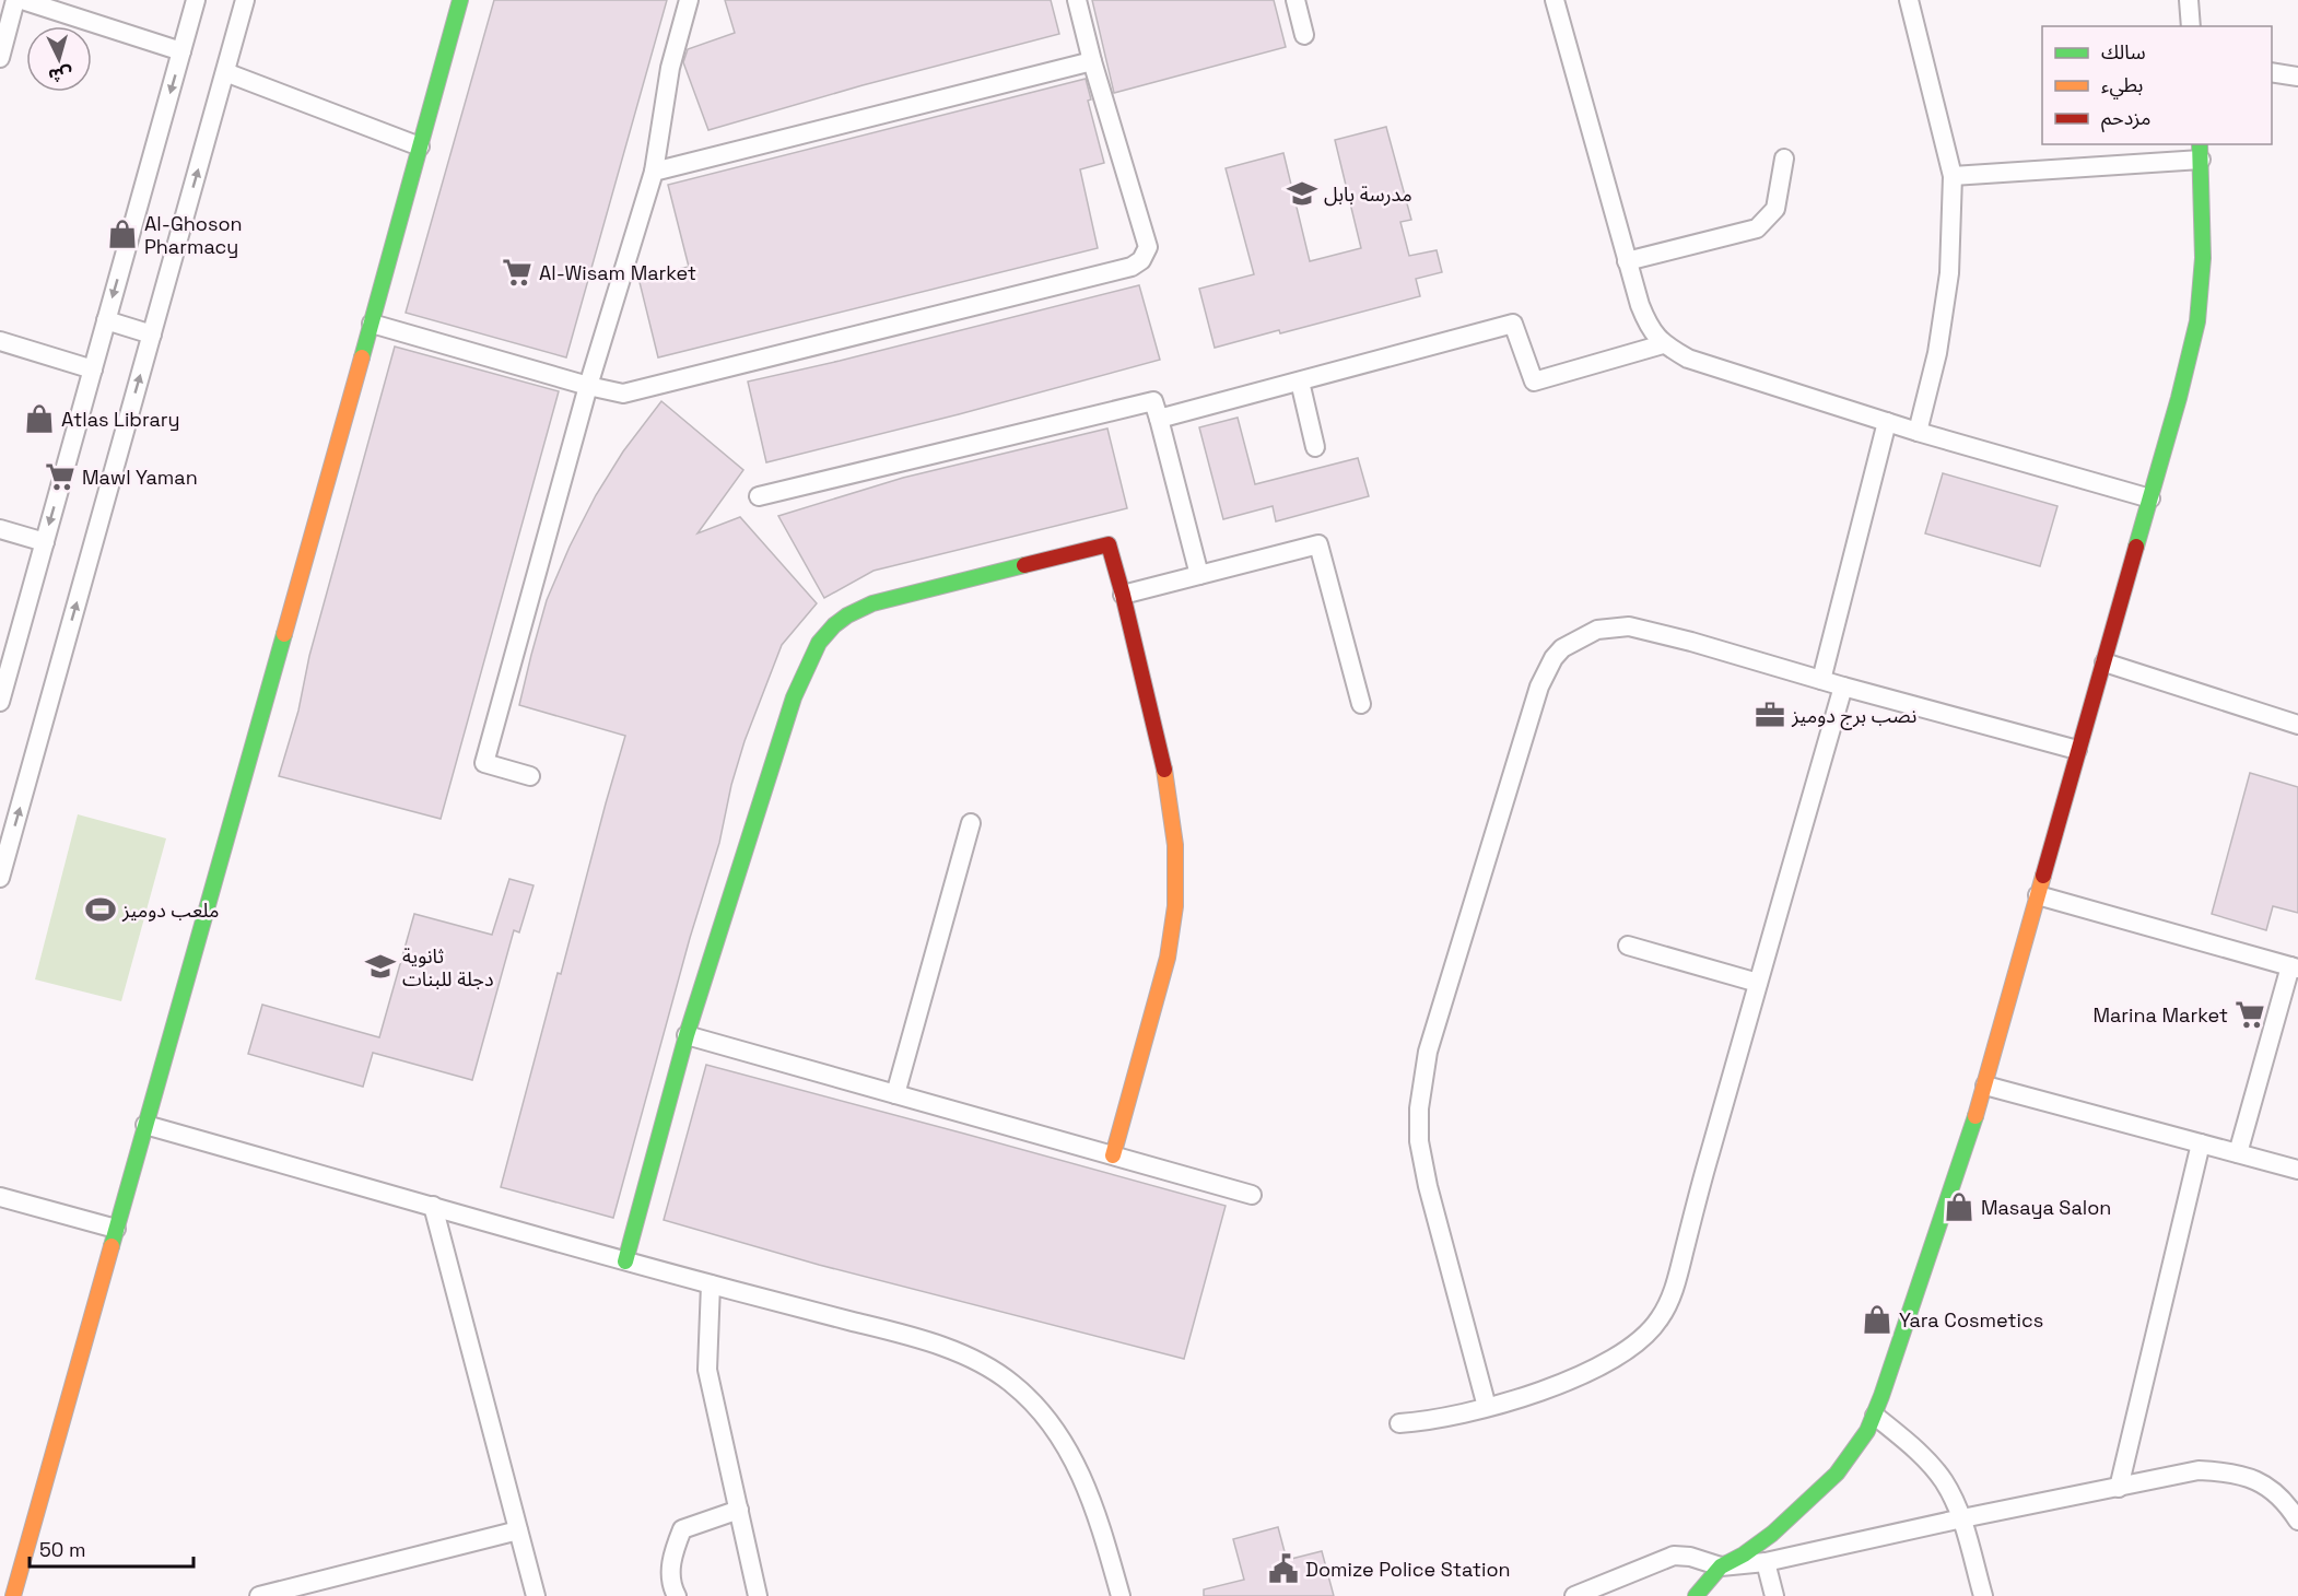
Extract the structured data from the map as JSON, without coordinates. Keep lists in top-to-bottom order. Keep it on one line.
{"places":{"school or university":["مدرسة بابل","ثانوية دجلة للبنات"],"shop":["Al-Ghoson Pharmacy","Atlas Library","Masaya Salon","Yara Cosmetics"],"supermarket":["Al-Wisam Market","Mawl Yaman","Marina Market"],"office":["نصب برج دوميز"],"sports":["ملعب دوميز"],"public building":["Domize Police Station"]},"legend":["سالك","بطيء","مزدحم"],"scale_bar":"50 m","north":"bottom"}
